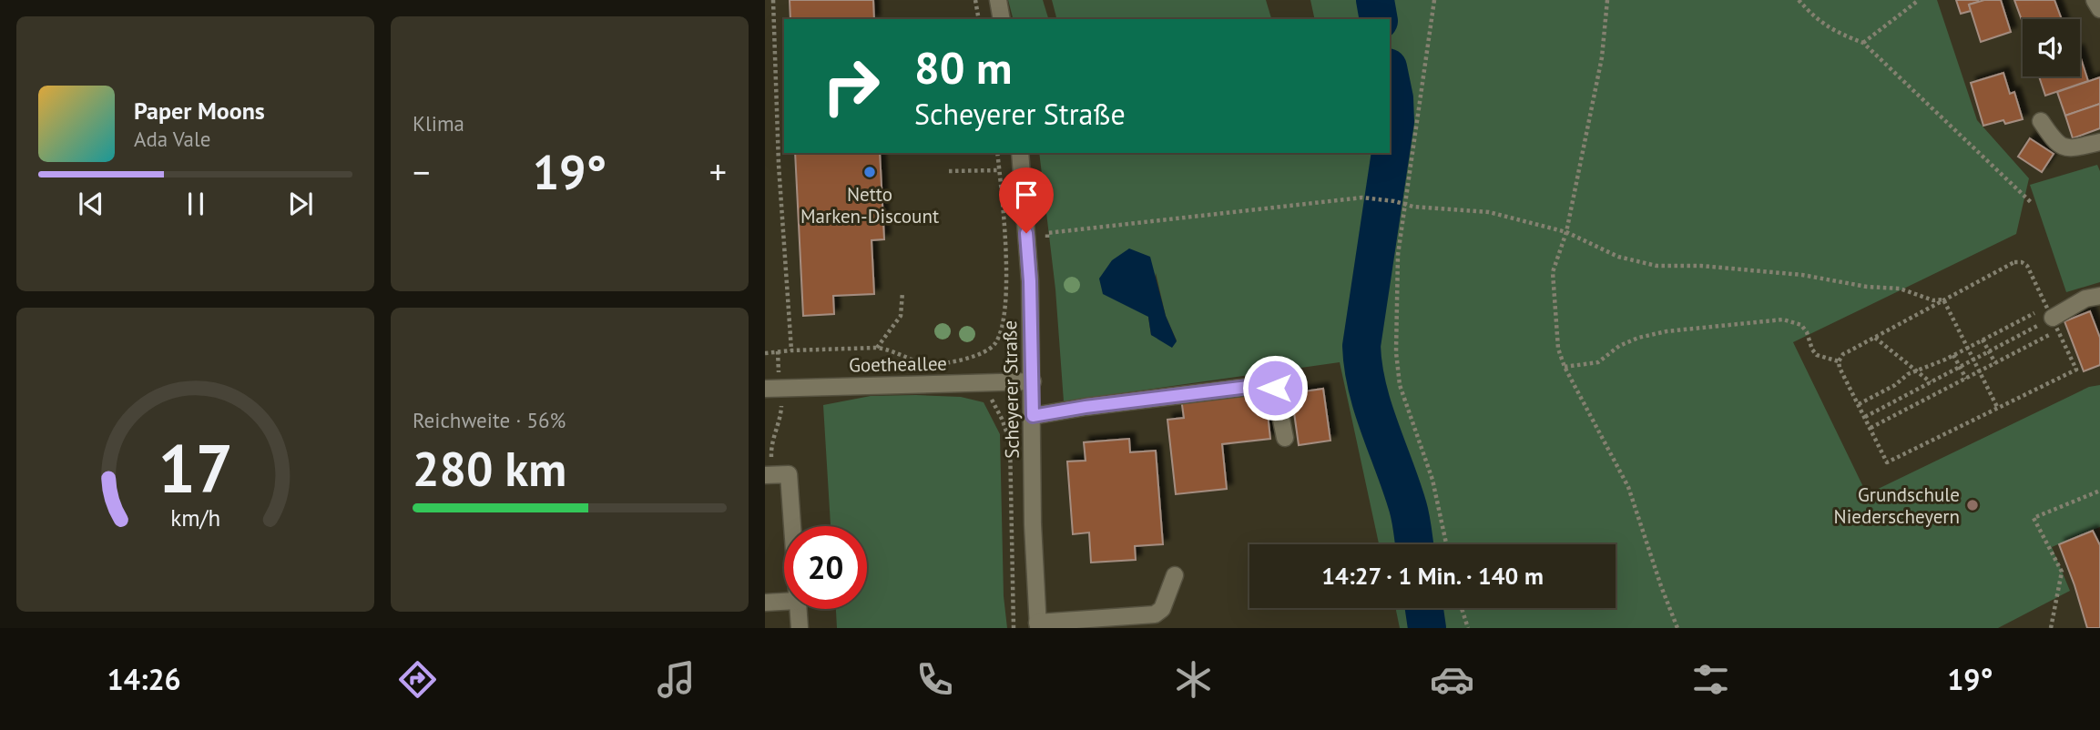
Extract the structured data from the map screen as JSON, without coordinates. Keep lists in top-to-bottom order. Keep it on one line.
{"streets":{"street":["Goetheallee","Scheyerer Straße"]},"crossings":[["Goetheallee","Scheyerer Straße"]],"places":["Netto Marken-Discount","Grundschule Niederscheyern"],"page":{"tile":["Klima",["Reichweite · 56%","280 km"]],"turn":["80 m","Scheyerer Straße"],"song":["Paper Moons","Ada Vale"],"heat":["−","19°","+"],"limit":"20","trip":"14:27 · 1 Min. · 140 m","tabs":["14:26","19°"],"gauge":["17","km/h"]}}
